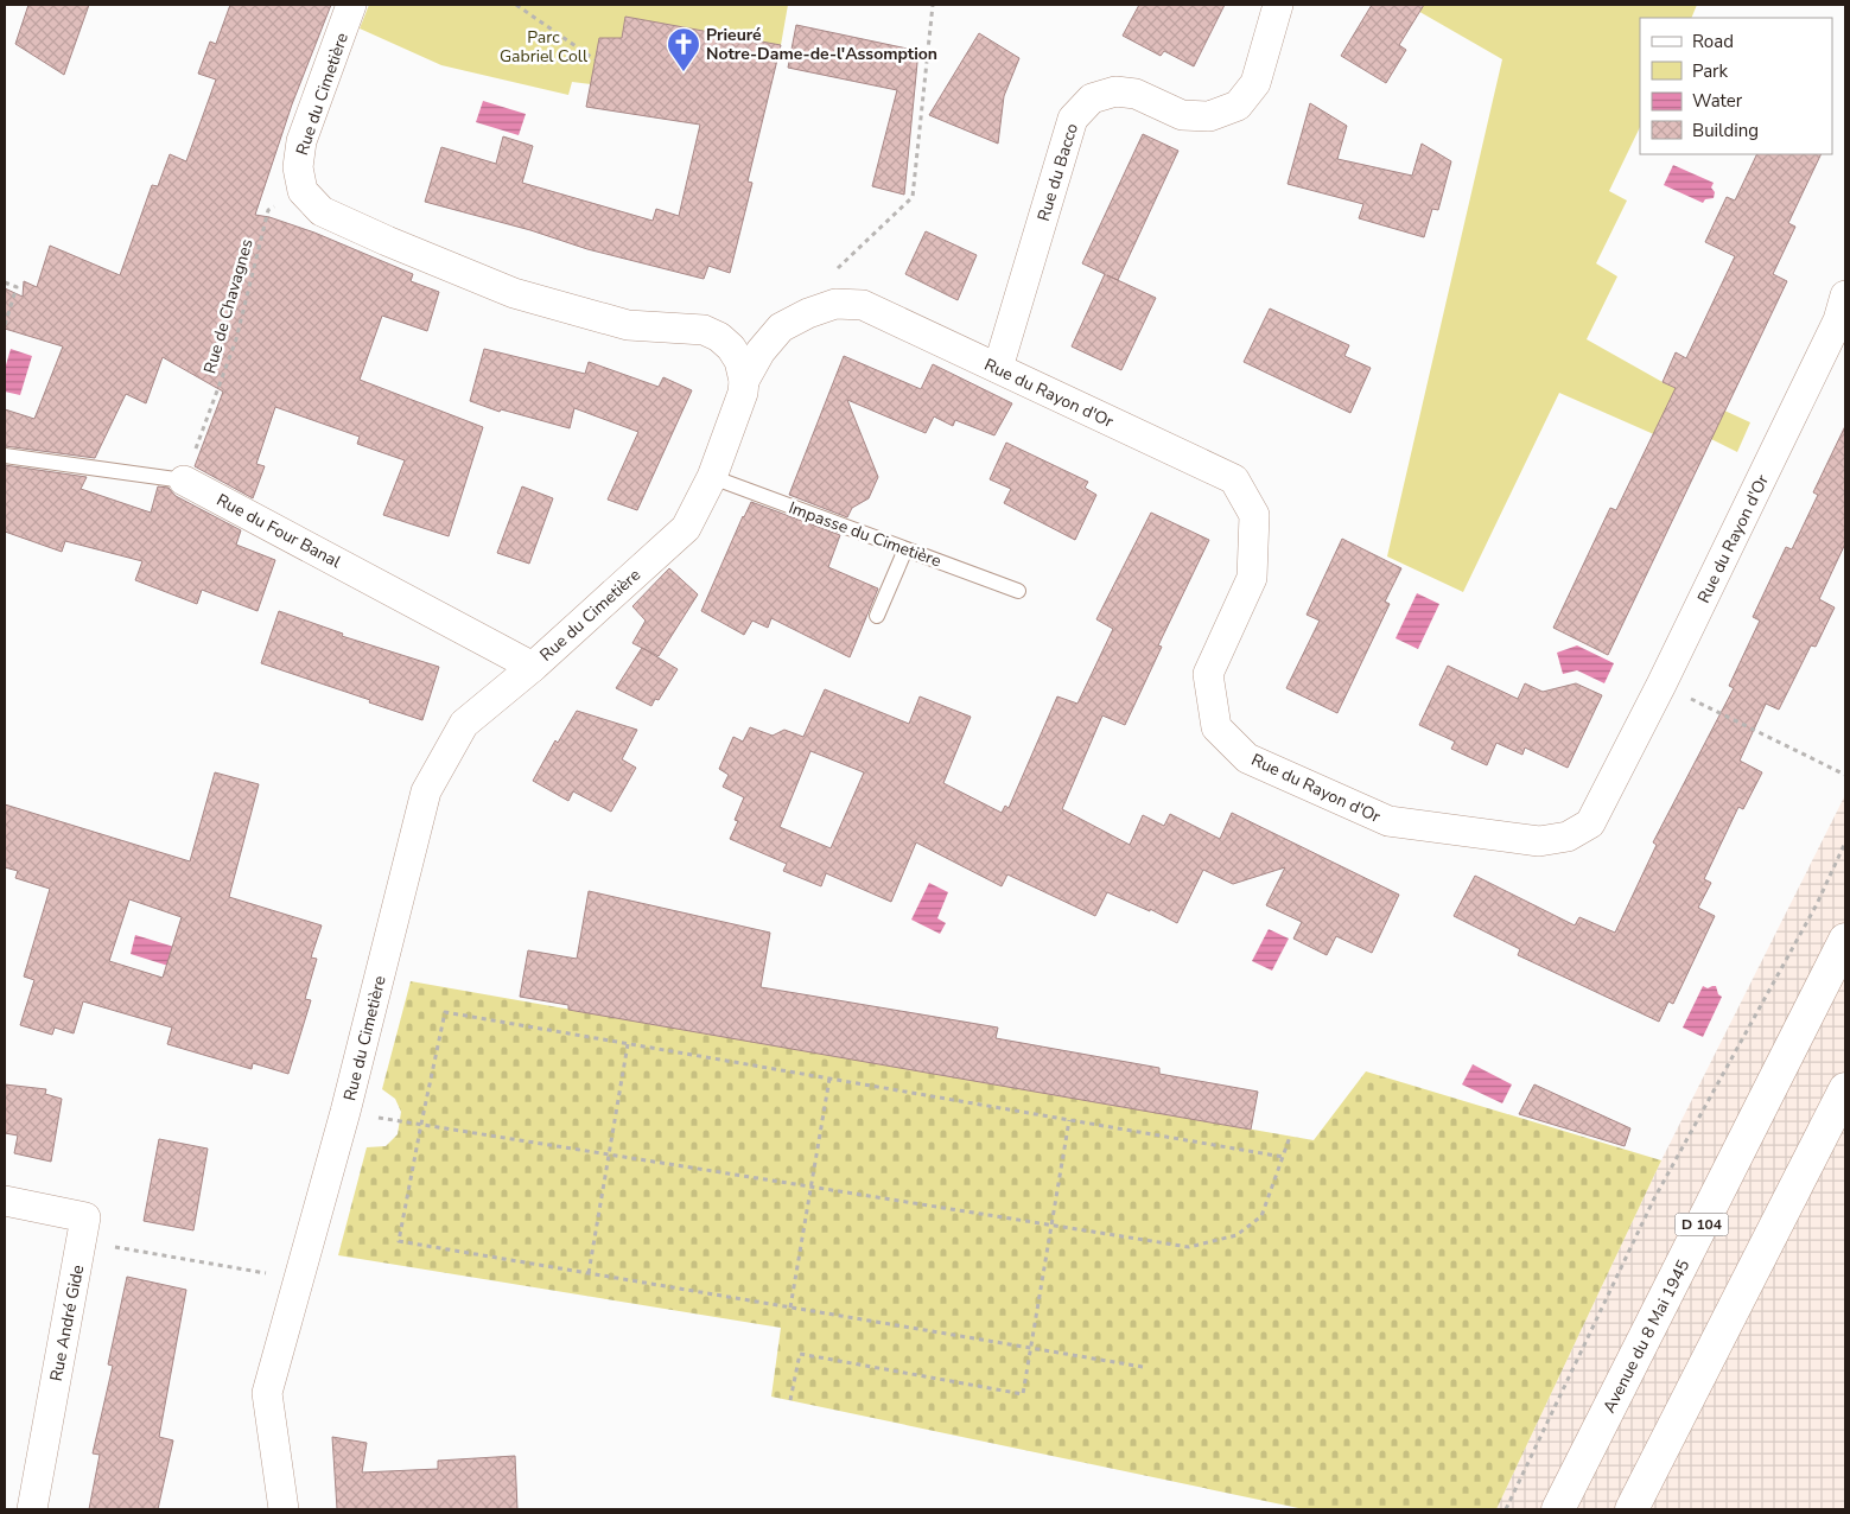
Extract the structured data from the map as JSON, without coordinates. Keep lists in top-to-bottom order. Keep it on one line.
{"streets":{"main road":["D 104","Avenue du 8 Mai 1945"],"street":["Rue du Cimetière","Rue du Bacco","Rue du Rayon d'Or","Rue du Four Banal","Rue André Gide"],"lane":["Impasse du Cimetière"],"path":["Rue de Chavagnes"]},"crossings":[["Rue du Cimetière","Rue de Chavagnes"],["Rue du Cimetière","Rue du Rayon d'Or"],["Rue du Cimetière","Rue du Four Banal"],["Rue du Cimetière","Impasse du Cimetière"],["Rue du Bacco","Rue du Rayon d'Or"],["Rue de Chavagnes","Rue du Four Banal"]],"parks":["Parc Gabriel Coll"],"places":{"church":["Prieuré Notre-Dame-de-l'Assomption"]},"legend":["Road","Park","Water","Building"]}
